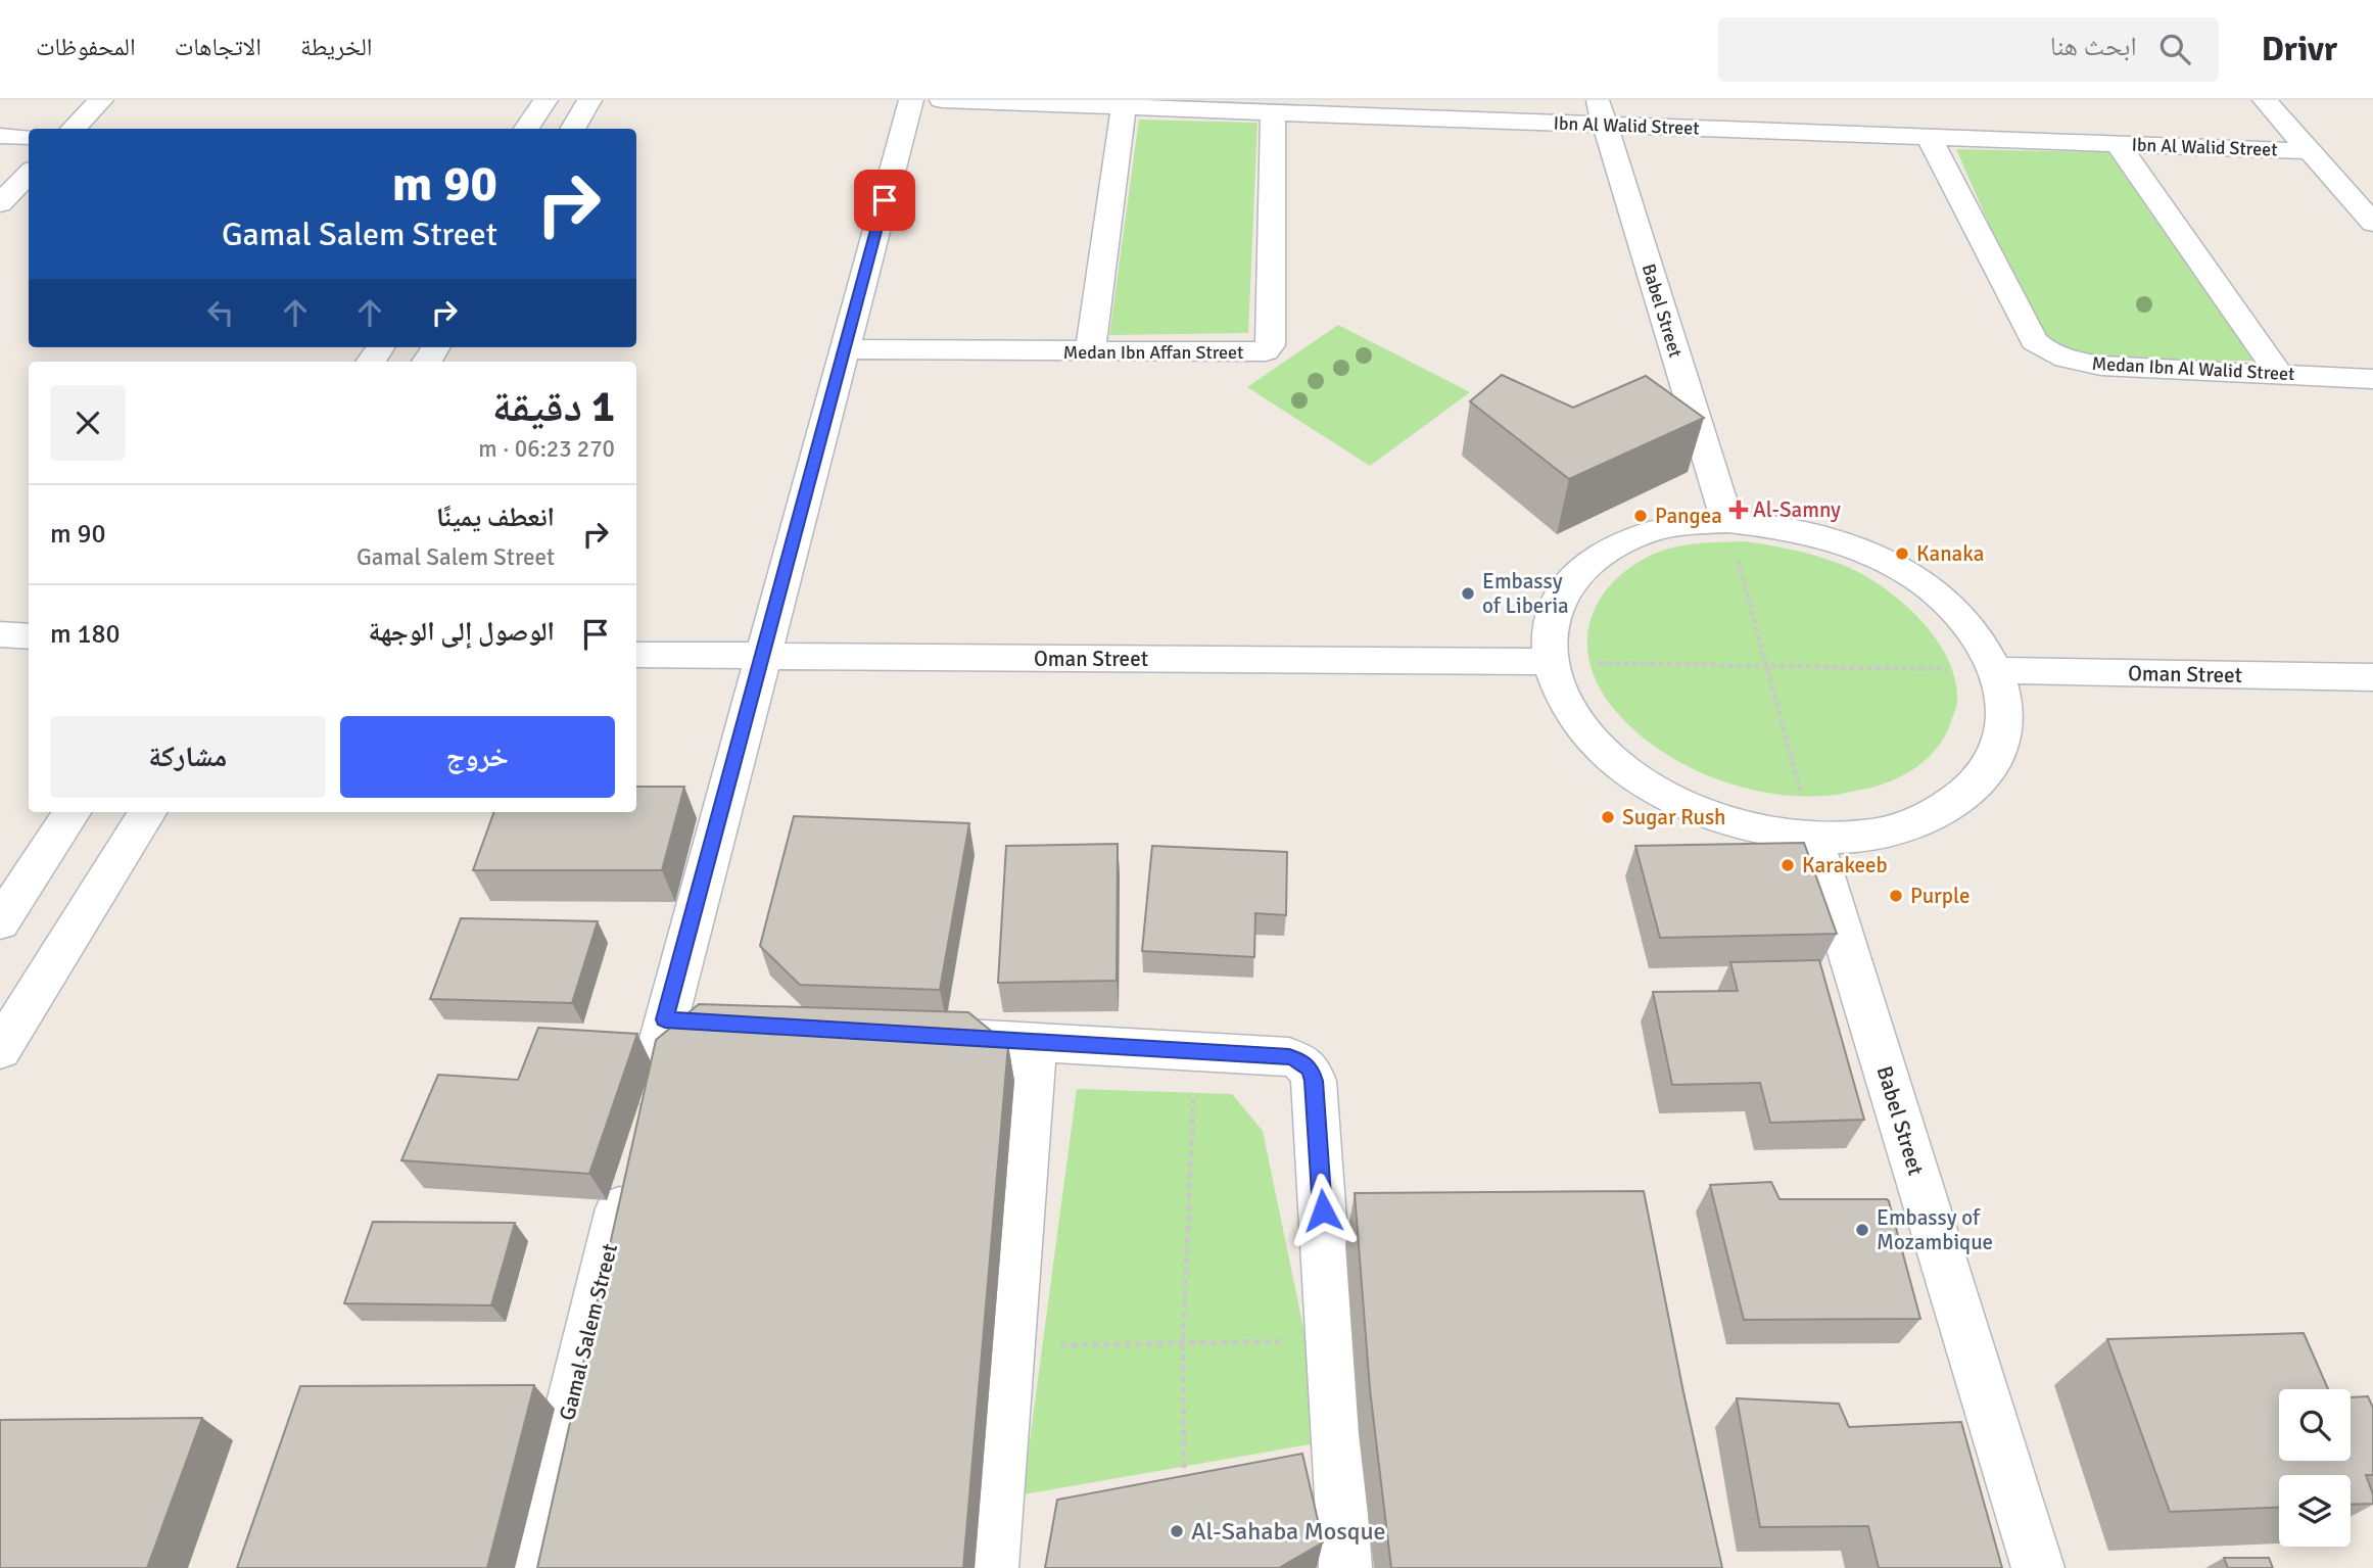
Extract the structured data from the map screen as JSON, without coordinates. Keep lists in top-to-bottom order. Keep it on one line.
{"streets":{"street":["Ibn Al Walid Street","Babel Street","Medan Ibn Affan Street","Medan Ibn Al Walid Street","Oman Street","Gamal Salem Street"]},"crossings":[["Ibn Al Walid Street","Babel Street"],["Ibn Al Walid Street","Medan Ibn Affan Street"],["Ibn Al Walid Street","Medan Ibn Al Walid Street"]],"places":{"health":["Al-Samny"],"other":["Pangea","Kanaka","Embassy of Liberia","Sugar Rush","Karakeeb","Purple","Embassy of Mozambique","Al-Sahaba Mosque"]},"page":{"header":"Drivr","search":"ابحث هنا","nav":["الخريطة","الاتجاهات","المحفوظات"],"turn":["90 m","Gamal Salem Street"],"heading":["1 دقيقة","270 m · 06:23"],"list":[{"name":"انعطف يمينًا","note":"Gamal Salem Street","value":"90 m"},{"name":"الوصول إلى الوجهة","value":"180 m"}],"buttons":["خروج","مشاركة"]}}
